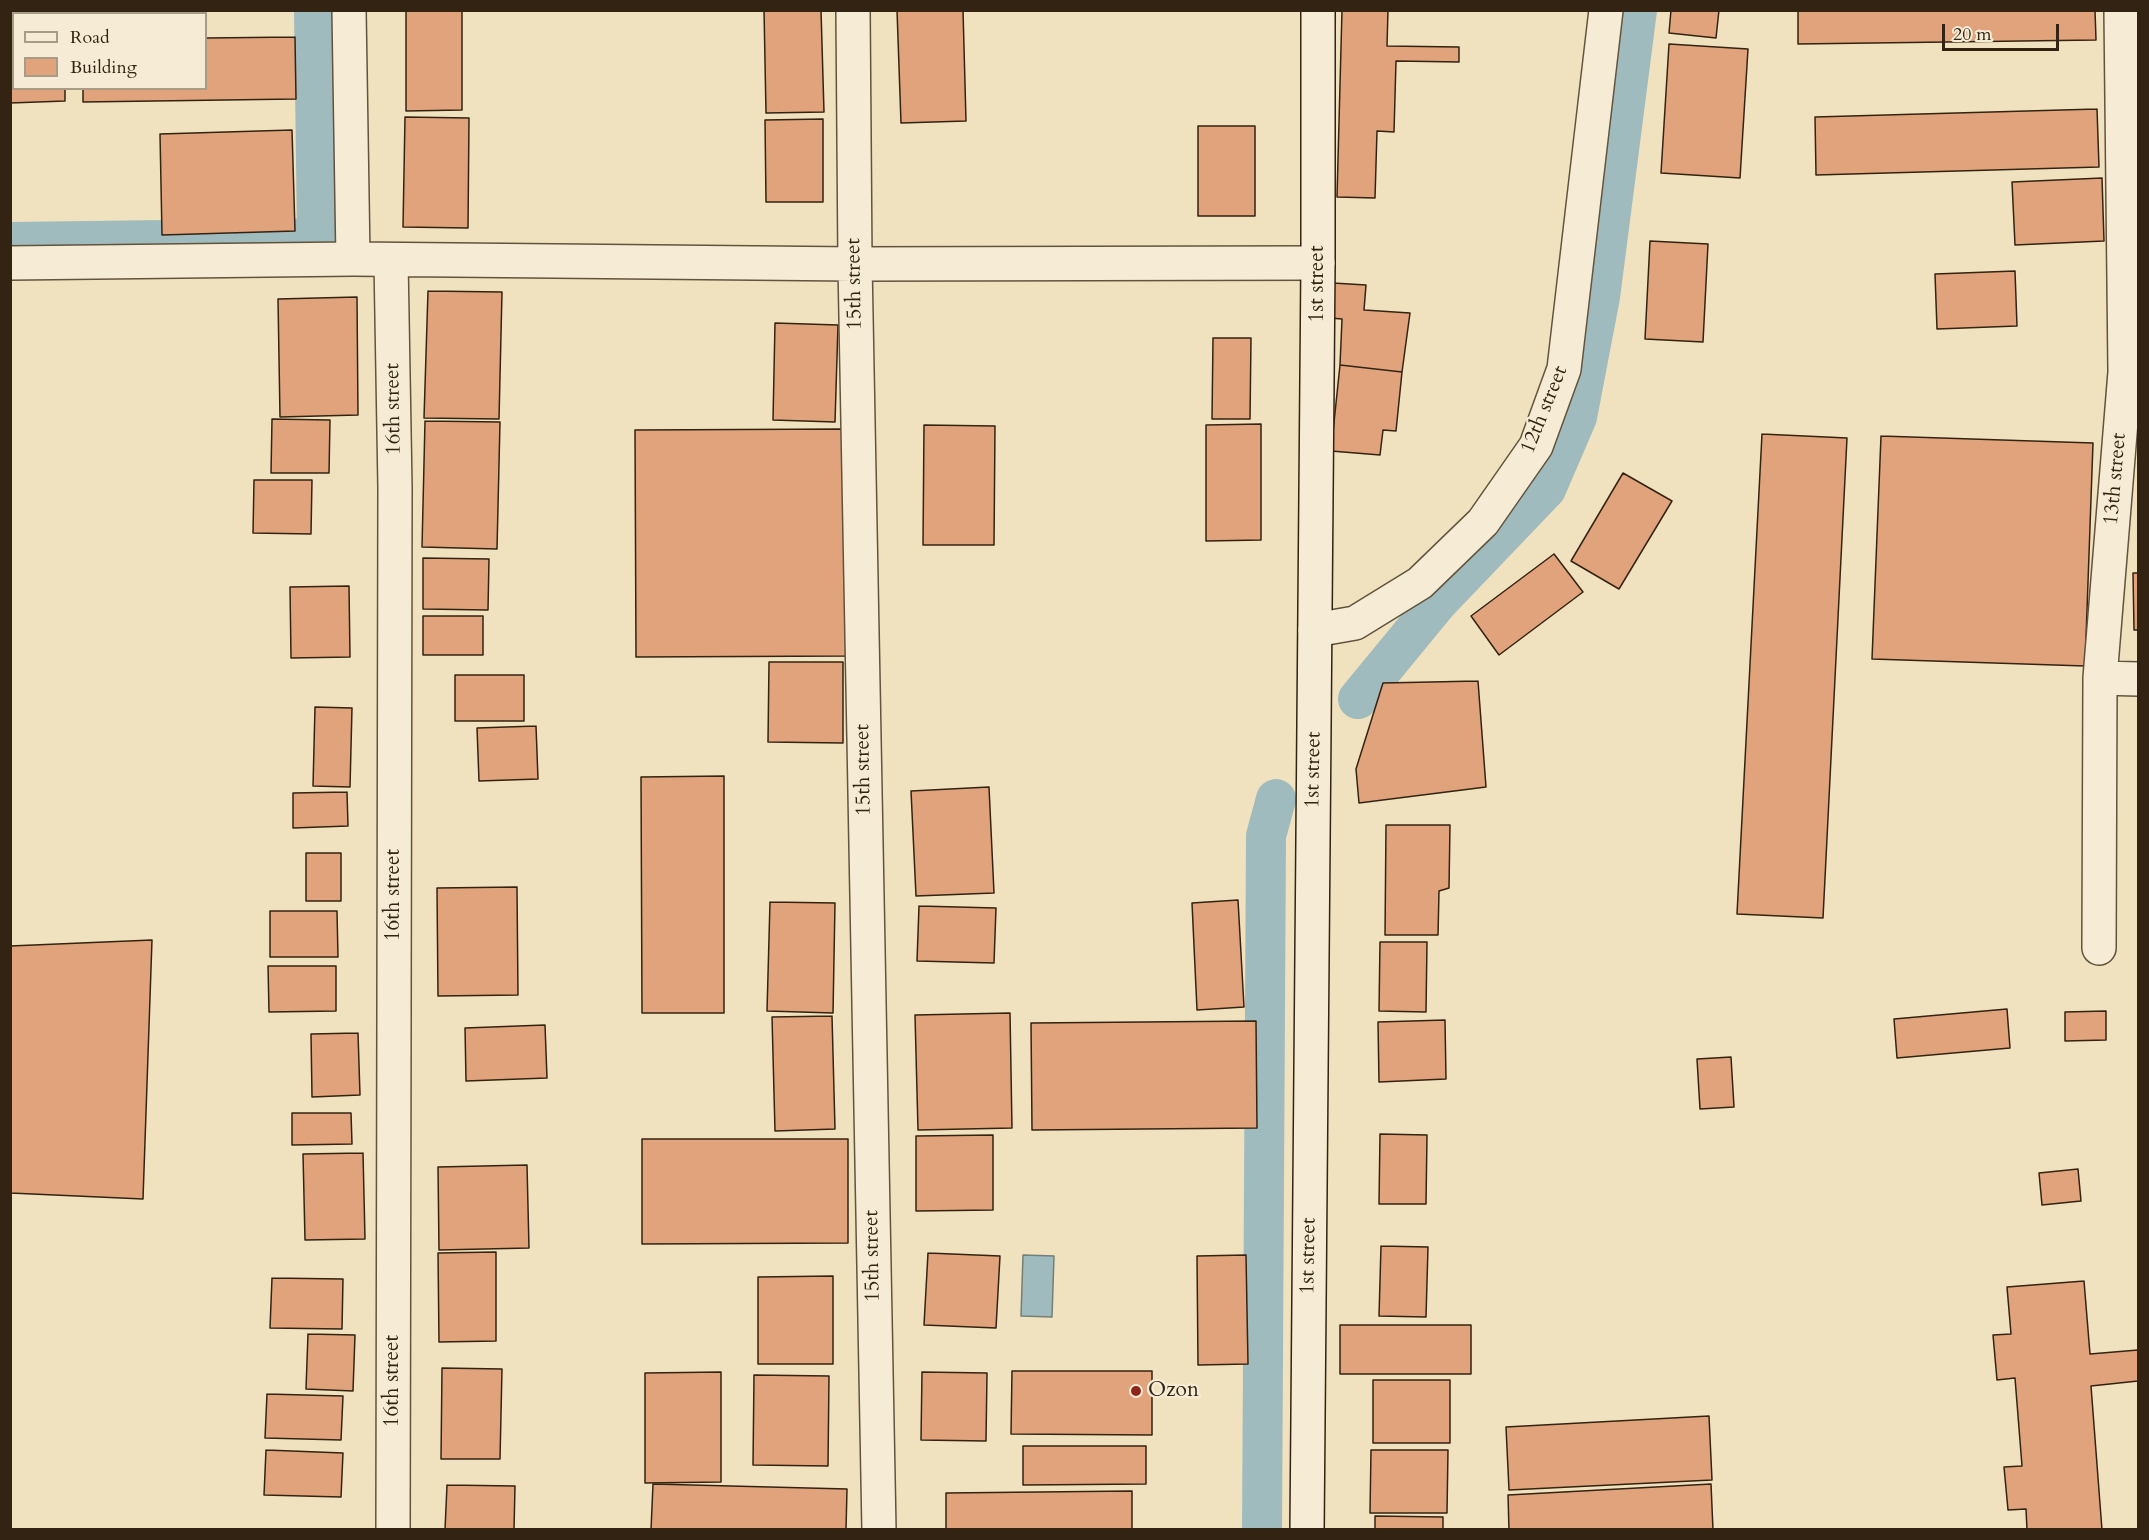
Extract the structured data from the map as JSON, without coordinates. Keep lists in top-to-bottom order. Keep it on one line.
{"streets":{"street":["15th street","1st street","16th street","12th street","13th street"]},"crossings":[["1st street","12th street"]],"places":["Ozon"],"legend":["Road","Building"],"scale_bar":"20 m"}
